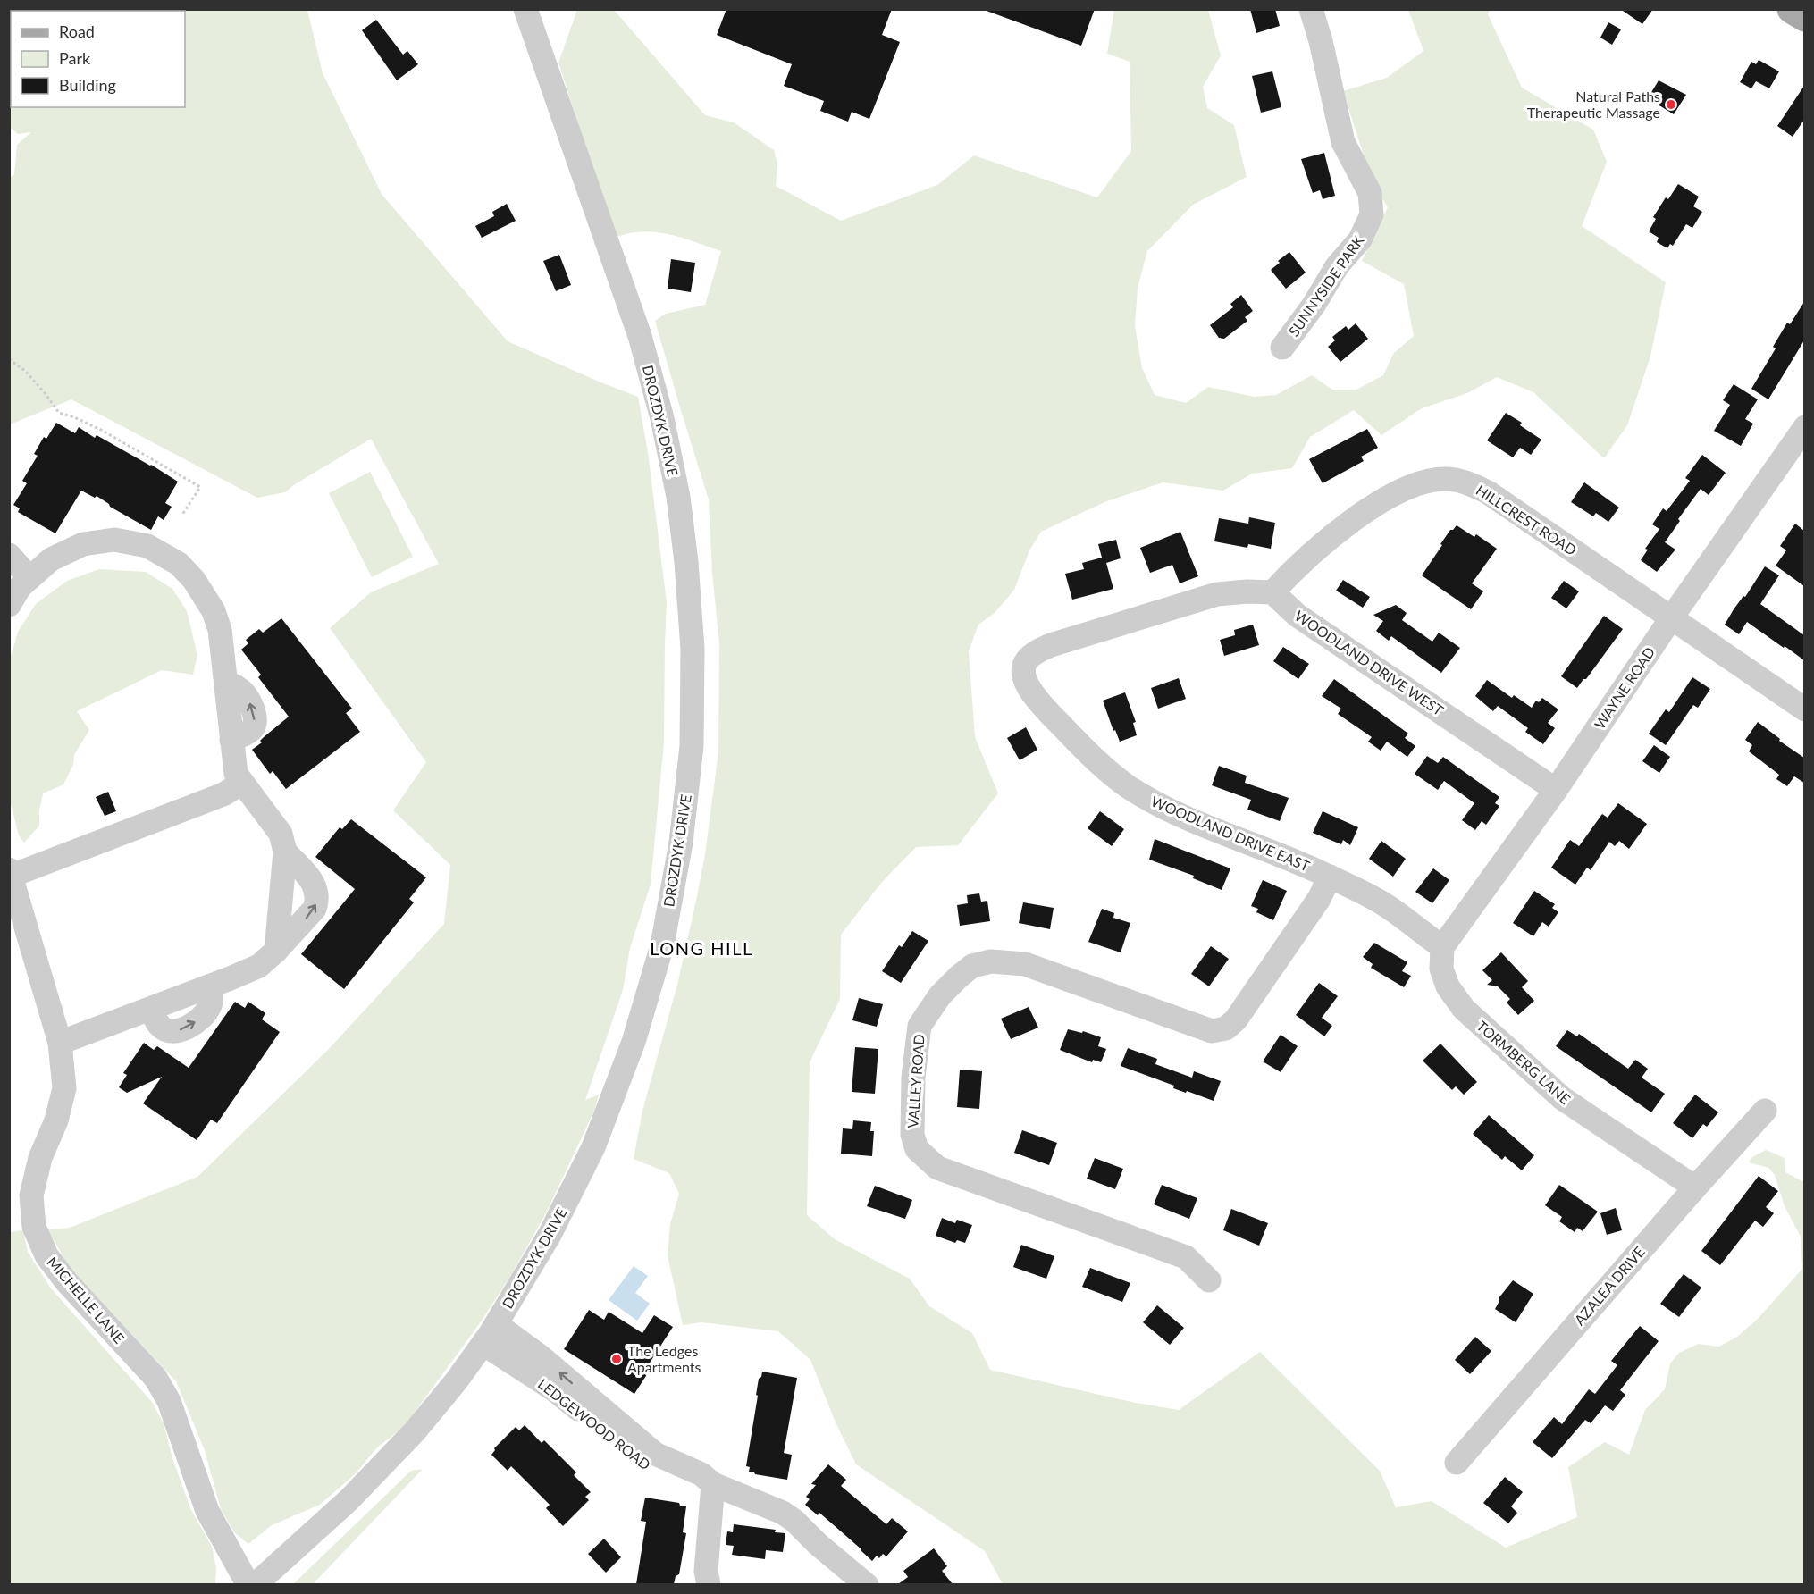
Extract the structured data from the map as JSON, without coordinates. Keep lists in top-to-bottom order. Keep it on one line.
{"streets":{"street":["SUNNYSIDE PARK","DROZDYK DRIVE","HILLCREST ROAD","WOODLAND DRIVE WEST","WAYNE ROAD","WOODLAND DRIVE EAST","TORMBERG LANE","VALLEY ROAD","AZALEA DRIVE","MICHELLE LANE","LEDGEWOOD ROAD"]},"crossings":[["DROZDYK DRIVE","LEDGEWOOD ROAD"],["HILLCREST ROAD","WOODLAND DRIVE WEST"],["HILLCREST ROAD","WAYNE ROAD"],["HILLCREST ROAD","WOODLAND DRIVE EAST"],["WOODLAND DRIVE WEST","WAYNE ROAD"],["WOODLAND DRIVE WEST","WOODLAND DRIVE EAST"],["WAYNE ROAD","WOODLAND DRIVE EAST"],["WAYNE ROAD","TORMBERG LANE"],["WOODLAND DRIVE EAST","TORMBERG LANE"],["WOODLAND DRIVE EAST","VALLEY ROAD"],["TORMBERG LANE","AZALEA DRIVE"]],"districts":["LONG HILL"],"places":["Natural Paths Therapeutic Massage","The Ledges Apartments"],"legend":["Road","Park","Building"]}
